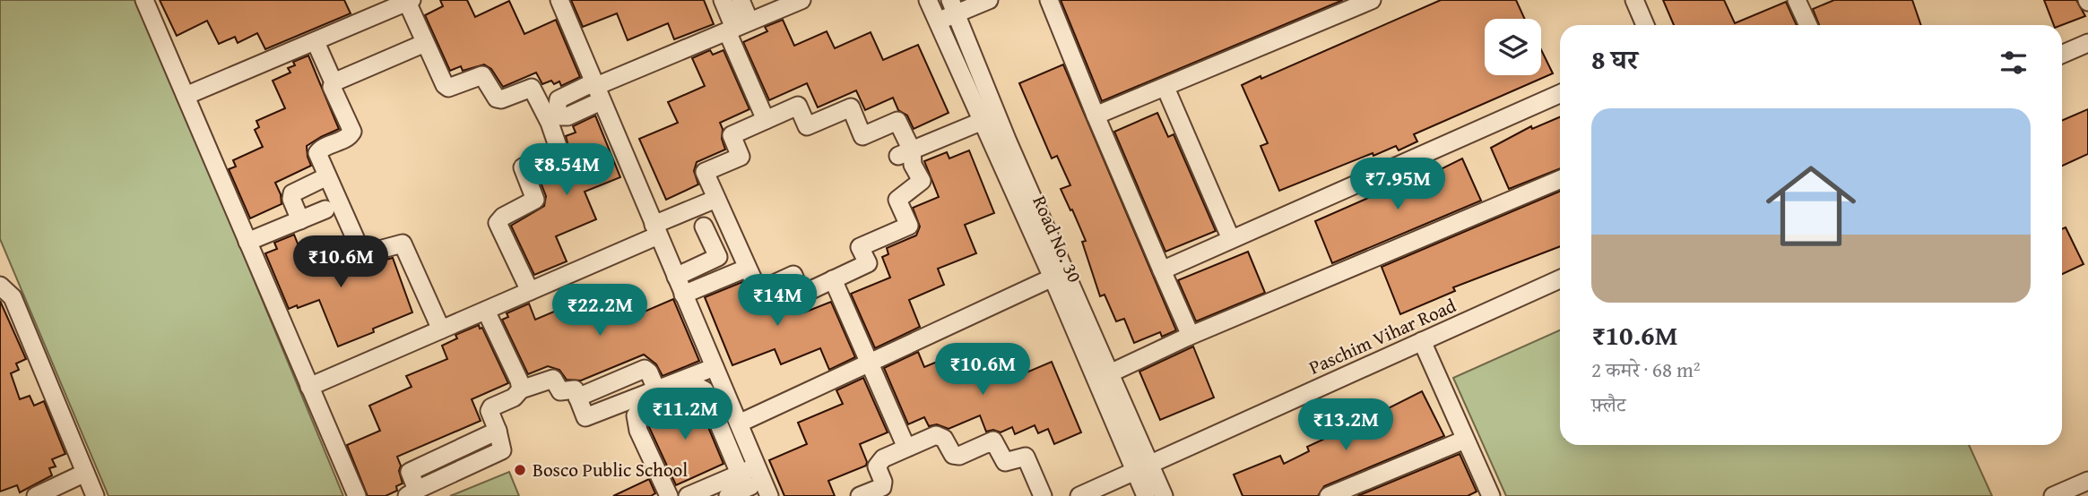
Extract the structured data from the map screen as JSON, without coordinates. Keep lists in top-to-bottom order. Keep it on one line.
{"streets":{"street":["Road No. 30","Paschim Vihar Road"]},"crossings":[["Road No. 30","Paschim Vihar Road"]],"places":["Bosco Public School"],"page":{"heading":"8 घर","list":[{"name":"₹10.6M","note":"2 कमरे · 68 m² · फ़्लैट"}],"price":["₹8.54M","₹7.95M","₹10.6M","₹14M","₹22.2M","₹10.6M","₹11.2M","₹13.2M"]}}
